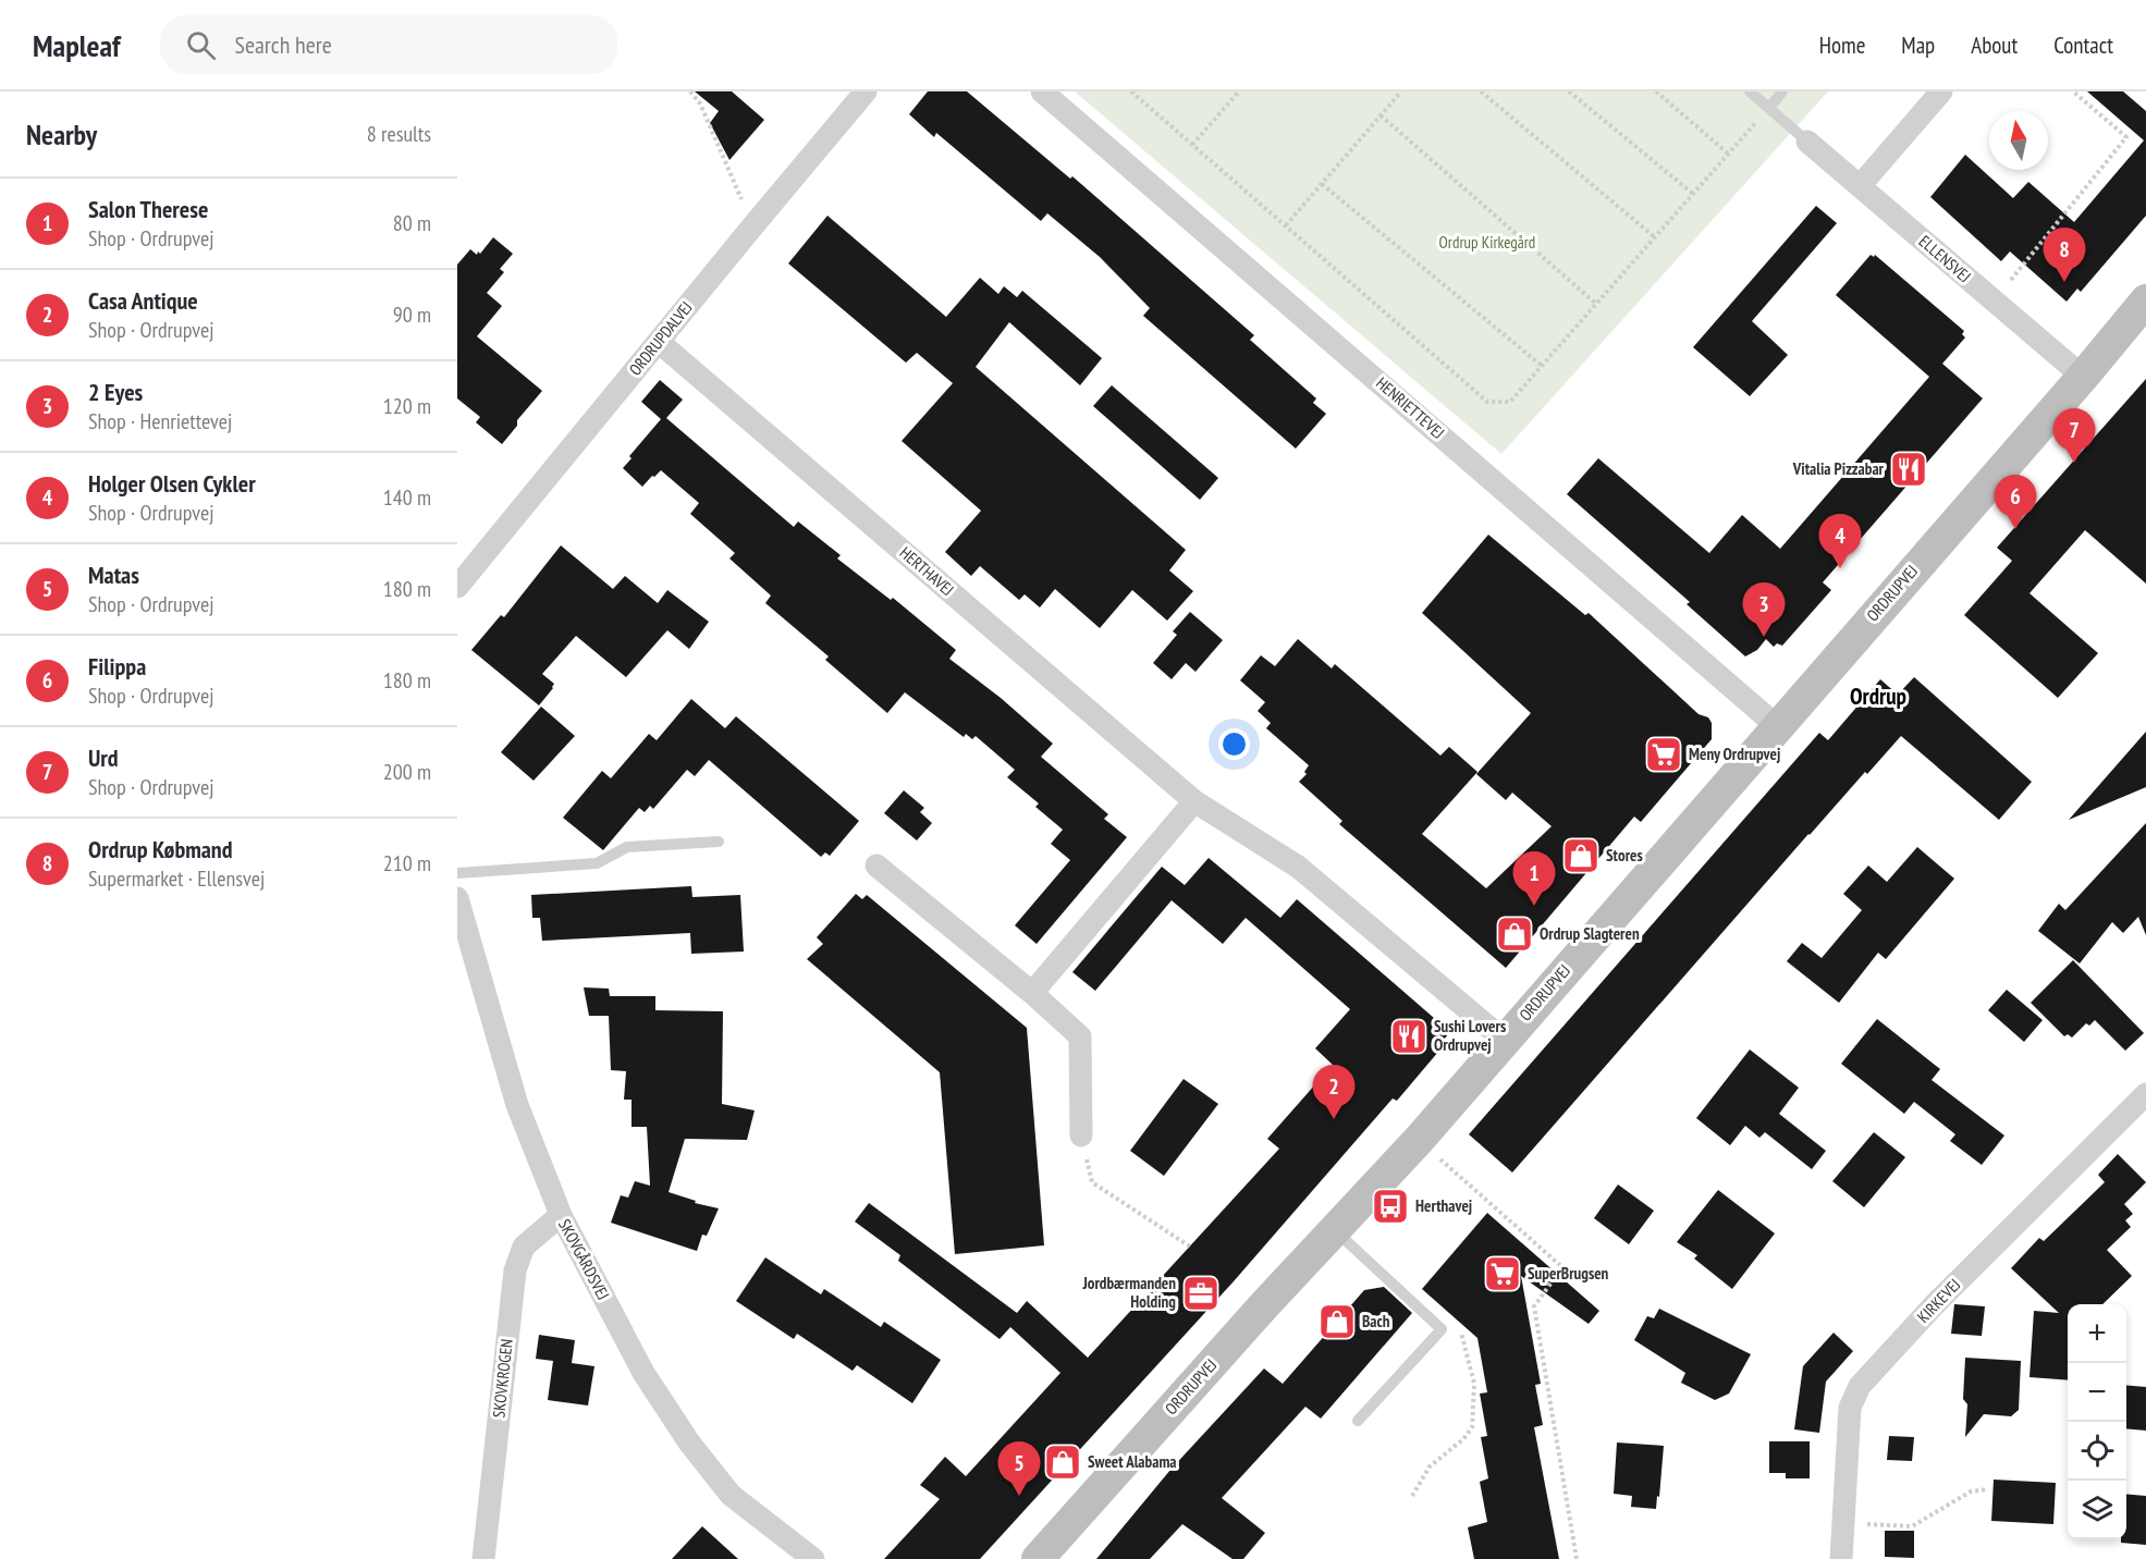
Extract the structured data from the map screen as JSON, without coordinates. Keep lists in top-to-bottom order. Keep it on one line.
{"streets":{"street":["ELLENSVEJ","ORDRUPDALVEJ","HENRIETTEVEJ","HERTHAVEJ","ORDRUPVEJ","SKOVGÅRDSVEJ","KIRKEVEJ","SKOVKROGEN"]},"crossings":[["ELLENSVEJ","ORDRUPVEJ"],["ORDRUPDALVEJ","HERTHAVEJ"],["HENRIETTEVEJ","ORDRUPVEJ"],["HERTHAVEJ","ORDRUPVEJ"],["SKOVGÅRDSVEJ","SKOVKROGEN"]],"districts":["Ordrup"],"parks":["Ordrup Kirkegård"],"places":{"restaurant":["Vitalia Pizzabar","Sushi Lovers Ordrupvej"],"supermarket":["Meny Ordrupvej","SuperBrugsen"],"shop":["Stores","Ordrup Slagteren","Bach","Sweet Alabama"],"bus stop":["Herthavej"],"office":["Jordbærmanden Holding"]},"north":"top","page":{"header":"Mapleaf","search":"Search here","nav":["Home","Map","About","Contact"],"heading":["Nearby","8 results"],"list":[{"mark":"1","name":"Salon Therese","note":"Shop · Ordrupvej","value":"80 m"},{"mark":"2","name":"Casa Antique","note":"Shop · Ordrupvej","value":"90 m"},{"mark":"3","name":"2 Eyes","note":"Shop · Henriettevej","value":"120 m"},{"mark":"4","name":"Holger Olsen Cykler","note":"Shop · Ordrupvej","value":"140 m"},{"mark":"5","name":"Matas","note":"Shop · Ordrupvej","value":"180 m"},{"mark":"6","name":"Filippa","note":"Shop · Ordrupvej","value":"180 m"},{"mark":"7","name":"Urd","note":"Shop · Ordrupvej","value":"200 m"},{"mark":"8","name":"Ordrup Købmand","note":"Supermarket · Ellensvej","value":"210 m"}],"pins":["8","7","6","4","3","1","2","5"],"map_buttons":["+","−"]}}
